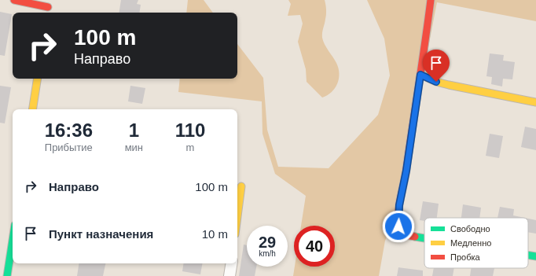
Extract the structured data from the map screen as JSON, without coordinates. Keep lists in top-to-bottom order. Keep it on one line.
{"legend":["Свободно","Медленно","Пробка"],"page":{"turn":["100 m","Направо"],"eta":["16:36","Прибытие","1","мин","110","m"],"list":[{"name":"Направо","value":"100 m"},{"name":"Пункт назначения","value":"10 m"}],"speed":"29 km/h","limit":"40"}}
